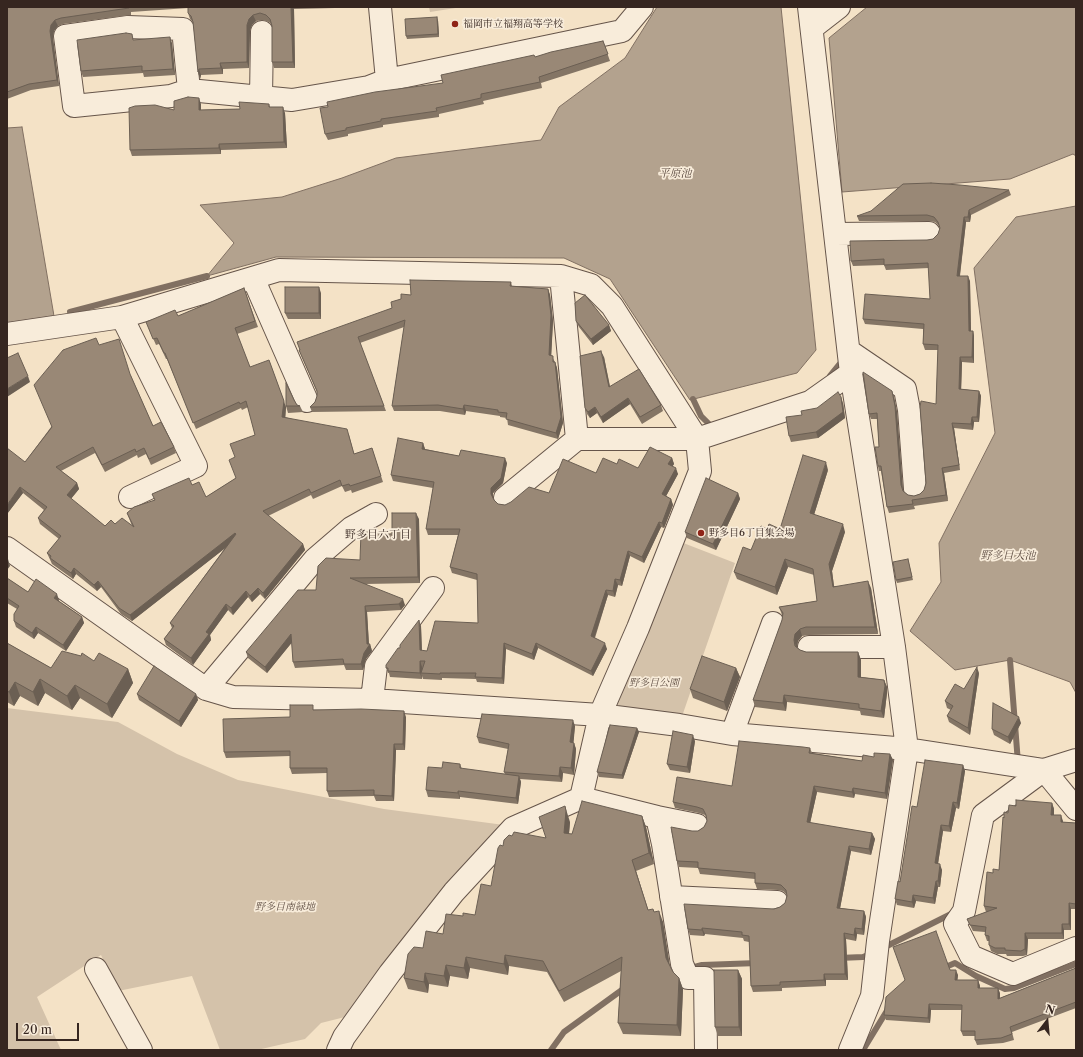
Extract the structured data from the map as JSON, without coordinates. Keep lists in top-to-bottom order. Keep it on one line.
{"districts":["野多目六丁目"],"water":["平原池","野多目大池"],"parks":["野多目公園","野多目南緑地"],"places":["福岡市立福翔高等学校","野多目6丁目集会場"],"scale_bar":"20 m","north":"top"}
